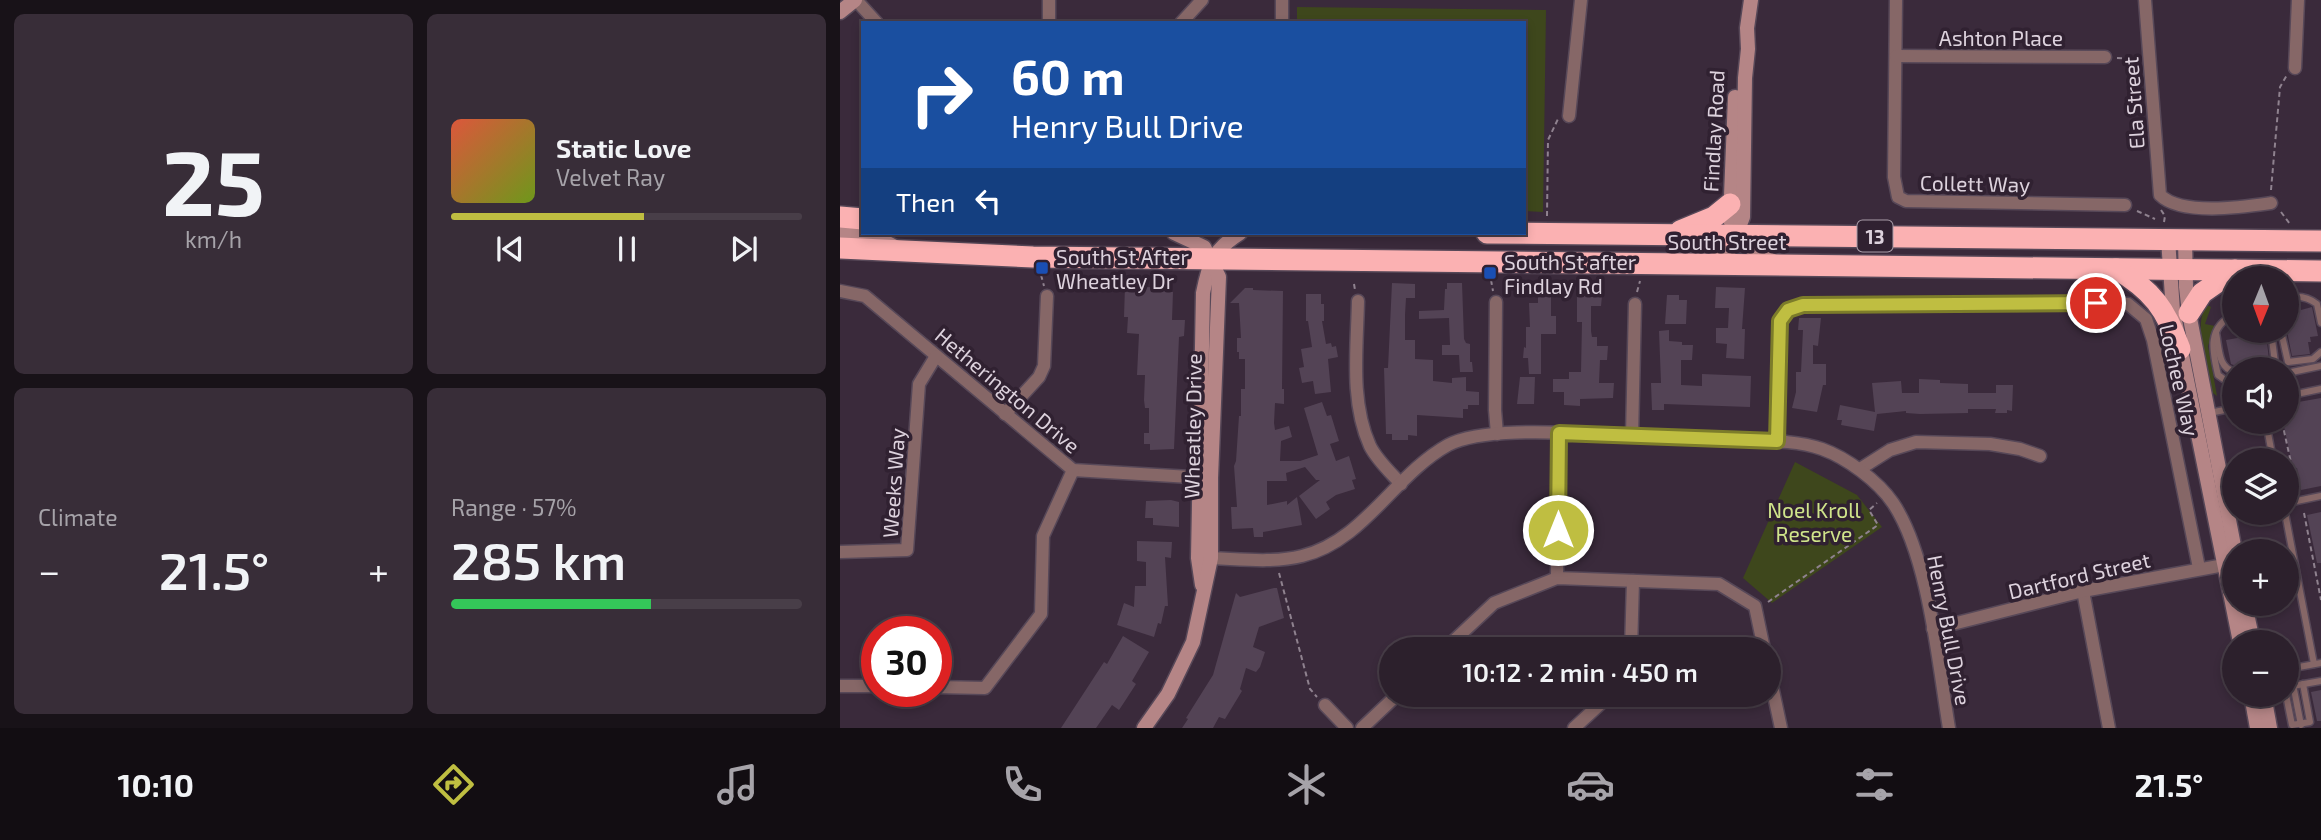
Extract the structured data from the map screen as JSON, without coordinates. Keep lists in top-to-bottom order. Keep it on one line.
{"streets":{"highway":["13","South Street"],"main road":["Findlay Road","Wheatley Drive"],"street":["Ashton Place","Ela Street","Collett Way","Lochee Way","Hetherington Drive","Weeks Way","Dartford Street","Henry Bull Drive"]},"crossings":[["Ashton Place","Collett Way"],["Findlay Road","South Street"],["South Street","Wheatley Drive"],["Lochee Way","Dartford Street"],["Lochee Way","Henry Bull Drive"],["Hetherington Drive","Wheatley Drive"],["Hetherington Drive","Weeks Way"],["Wheatley Drive","Henry Bull Drive"],["Dartford Street","Henry Bull Drive"]],"parks":["Noel Kroll Reserve"],"places":{"transit":["South St After Wheatley Dr","South St after Findlay Rd"]},"north":"bottom","page":{"tile":[["25","km/h"],"Climate",["Range · 57%","285 km"]],"turn":["60 m","Henry Bull Drive"],"song":["Static Love","Velvet Ray"],"then":"Then","map_buttons":["+","−"],"heat":["−","21.5°","+"],"limit":"30","trip":"10:12 · 2 min · 450 m","tabs":["10:10","21.5°"]}}
